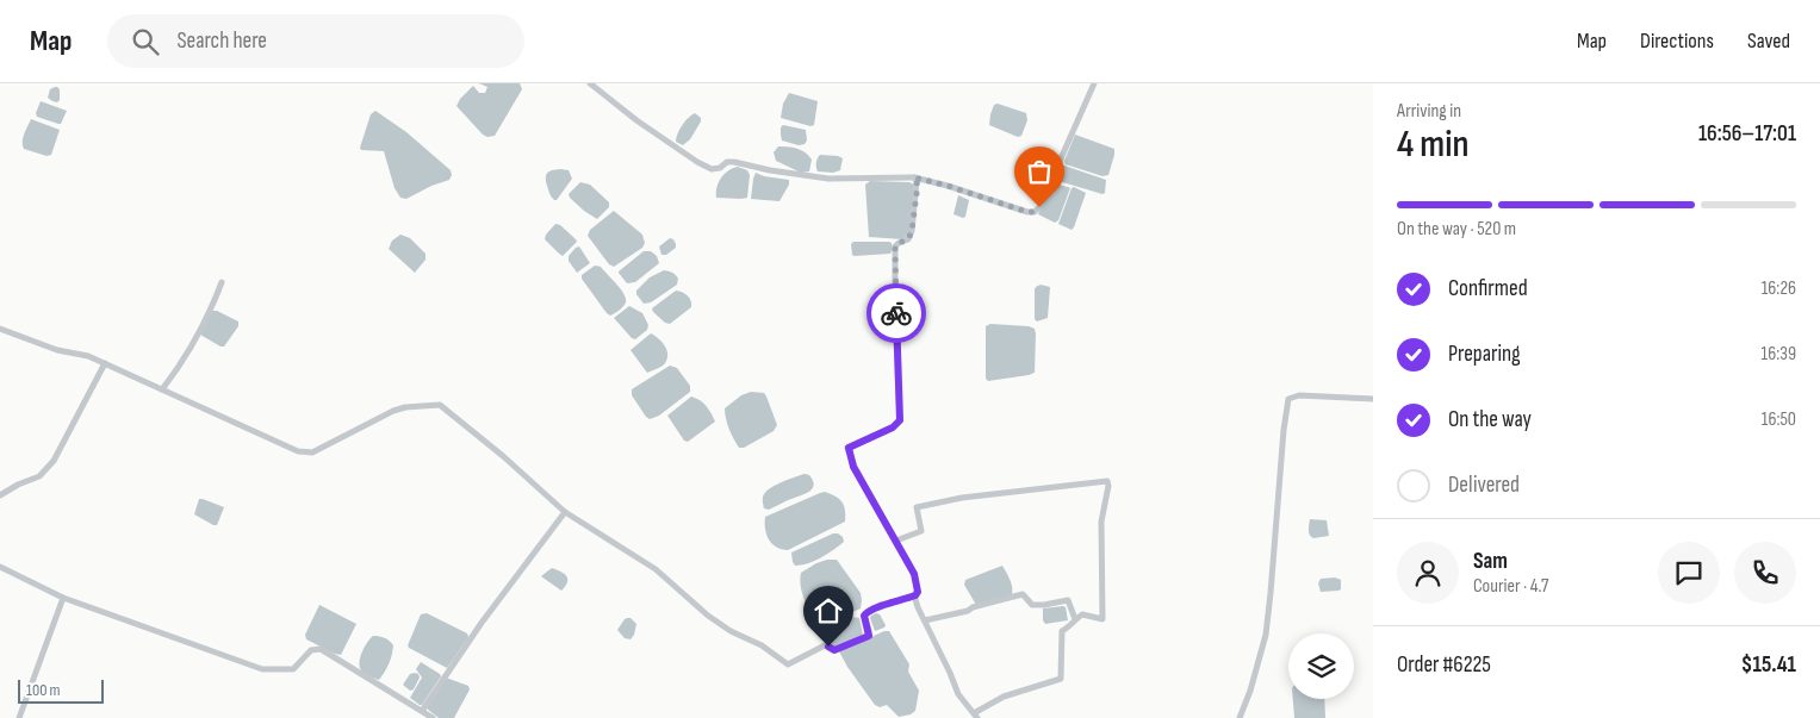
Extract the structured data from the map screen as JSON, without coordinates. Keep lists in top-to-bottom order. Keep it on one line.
{"scale_bar":"100 m","page":{"header":"Map","search":"Search here","nav":["Map","Directions","Saved"],"heading":["4 min","Arriving in","16:56–17:01"],"panel":["Sam","Courier · 4.7","Order #6225","$15.41"],"bar":"On the way · 520 m","list":[["Confirmed","16:26"],["Preparing","16:39"],["On the way","16:50"],"Delivered"],"scale":"100 m"}}
